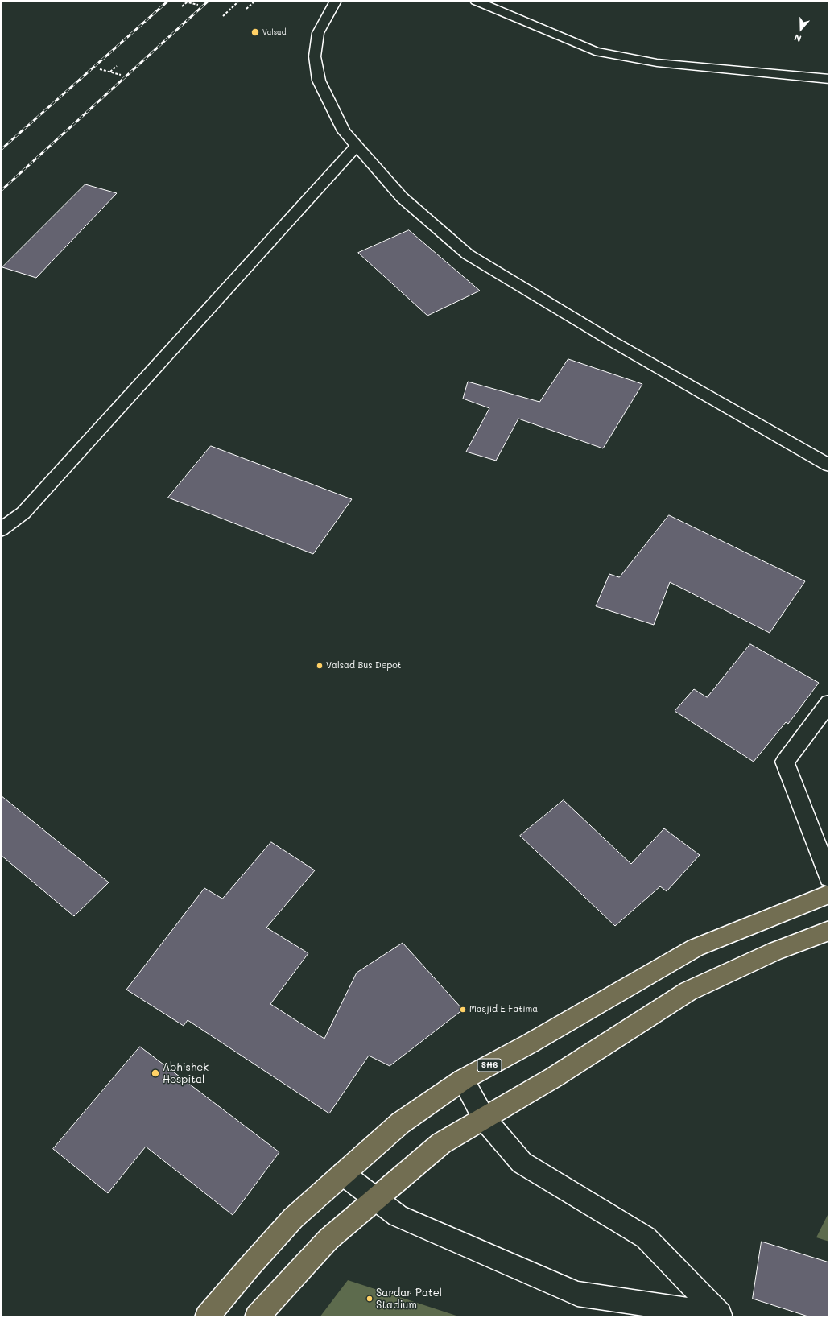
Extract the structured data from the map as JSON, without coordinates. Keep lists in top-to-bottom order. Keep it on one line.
{"streets":{"main road":["SH6"]},"places":["Valsad","Valsad Bus Depot","Masjid E Fatima","Abhishek Hospital","Sardar Patel Stadium"],"north":"bottom"}
